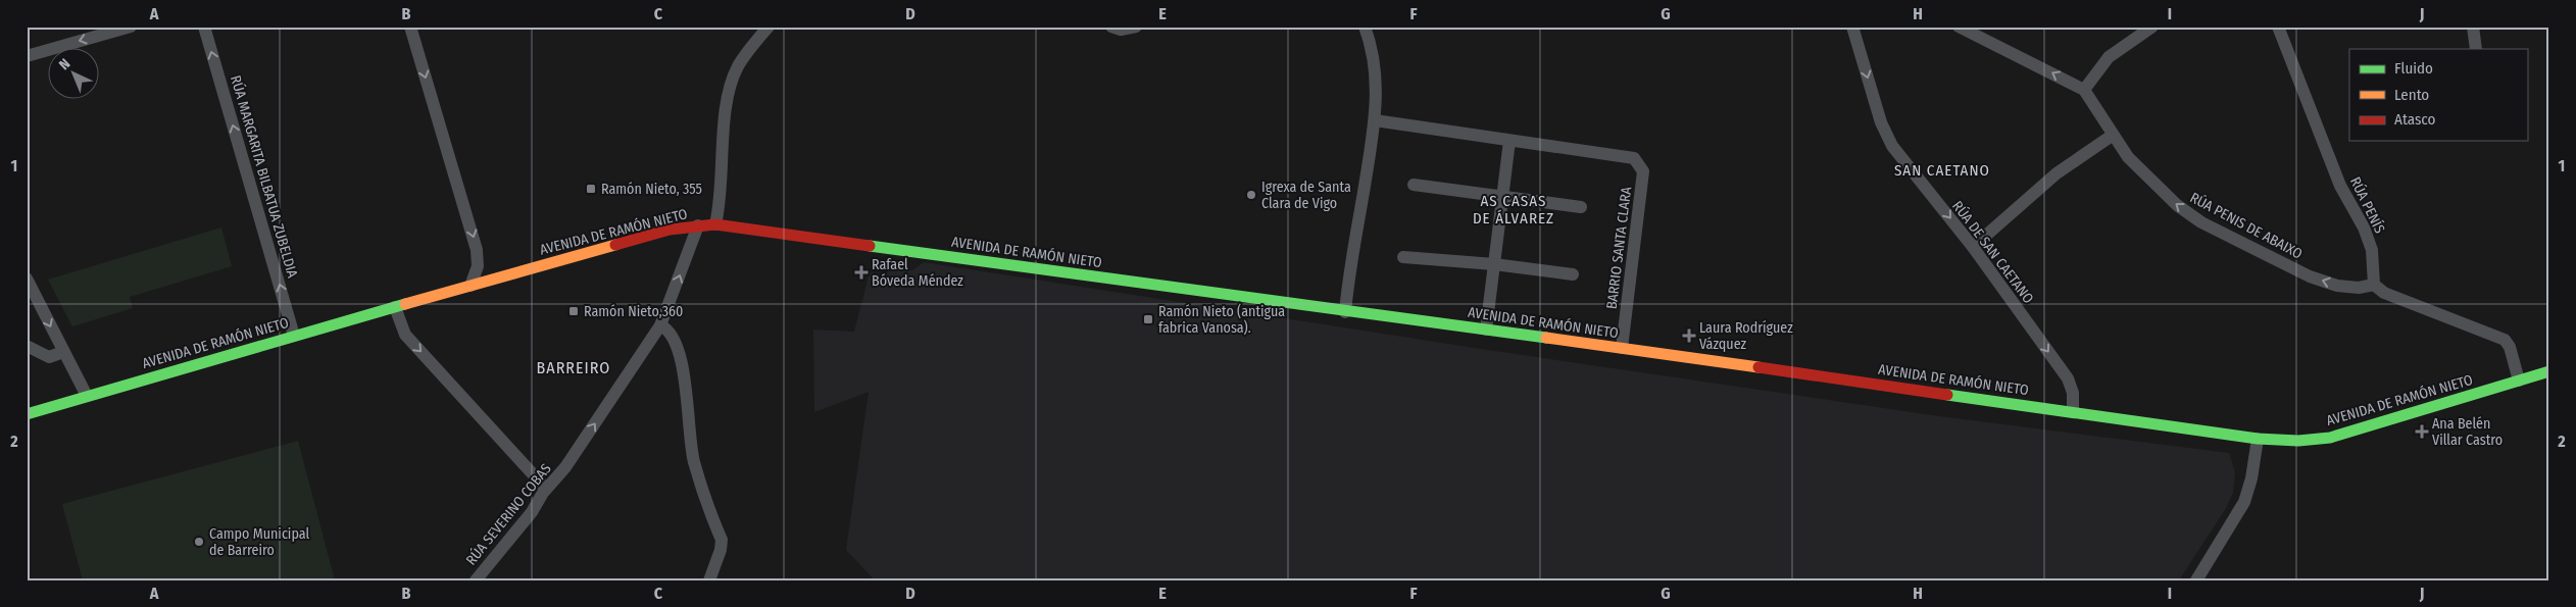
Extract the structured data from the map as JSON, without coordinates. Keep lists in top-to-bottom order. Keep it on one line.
{"streets":{"main road":["AVENIDA DE RAMÓN NIETO"],"street":["RÚA MARGARITA BILBATUA ZUBELDIA","RÚA PENÍS","RÚA PENIS DE ABAIXO","BARRIO SANTA CLARA","RÚA DE SAN CAETANO","RÚA SEVERINO COBAS"]},"crossings":[["RÚA MARGARITA BILBATUA ZUBELDIA","AVENIDA DE RAMÓN NIETO"],["RÚA PENÍS","RÚA PENIS DE ABAIXO"],["AVENIDA DE RAMÓN NIETO","BARRIO SANTA CLARA"],["AVENIDA DE RAMÓN NIETO","RÚA DE SAN CAETANO"],["AVENIDA DE RAMÓN NIETO","RÚA SEVERINO COBAS"]],"one_way":["RÚA MARGARITA BILBATUA ZUBELDIA","RÚA PENIS DE ABAIXO","RÚA DE SAN CAETANO","RÚA SEVERINO COBAS"],"districts":["SAN CAETANO","AS CASAS DE ÁLVAREZ","BARREIRO"],"places":{"transit":["Ramón Nieto, 355","Ramón Nieto,360","Ramón Nieto (antigua fabrica Vanosa)."],"other":["Igrexa de Santa Clara de Vigo","Campo Municipal de Barreiro"],"health":["Rafael Bóveda Méndez","Laura Rodríguez Vázquez","Ana Belén Villar Castro"]},"legend":["Fluido","Lento","Atasco"],"north":"top left","grid":{"columns":["A","B","C","D","E","F","G","H","I","J"],"rows":["1","2"]}}
